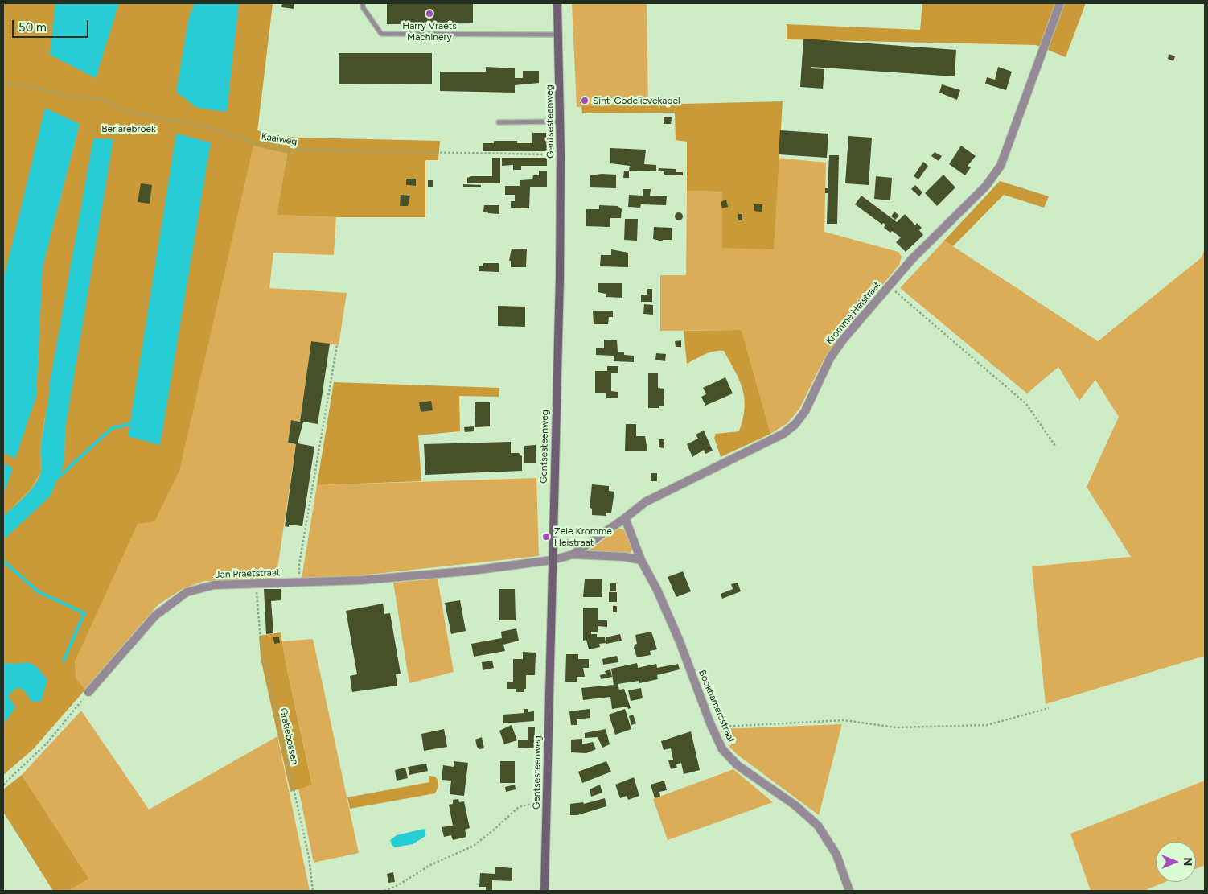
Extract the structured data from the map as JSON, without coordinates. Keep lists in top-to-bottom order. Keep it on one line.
{"streets":{"main road":["Gentsesteenweg"],"street":["Kromme Heistraat","Jan Praetstraat","Bookhamersstraat"],"path":["Kaaiweg","Gratiebossen"]},"crossings":[["Gentsesteenweg","Kaaiweg"],["Gentsesteenweg","Kromme Heistraat"],["Gentsesteenweg","Jan Praetstraat"],["Kromme Heistraat","Jan Praetstraat"],["Kromme Heistraat","Bookhamersstraat"],["Jan Praetstraat","Gratiebossen"]],"parks":["Berlarebroek"],"places":["Harry Vraets Machinery","Sint-Godelievekapel","Zele Kromme Heistraat"],"scale_bar":"50 m","north":"right"}
